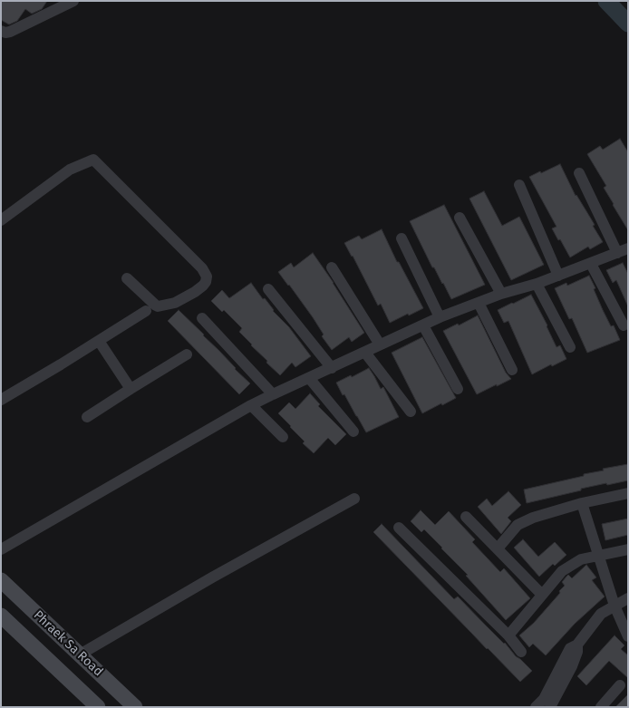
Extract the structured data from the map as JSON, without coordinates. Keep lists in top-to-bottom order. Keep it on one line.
{"streets":{"main road":["Phraek Sa Road"]}}
